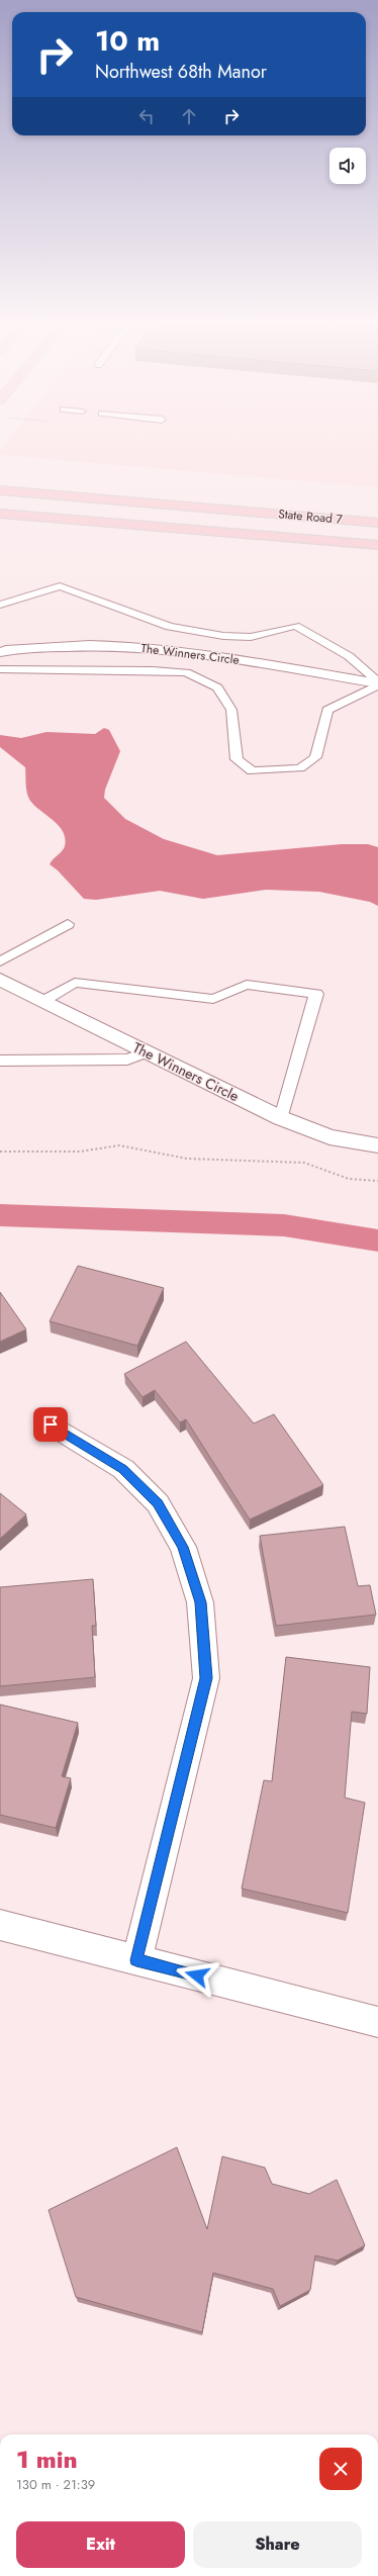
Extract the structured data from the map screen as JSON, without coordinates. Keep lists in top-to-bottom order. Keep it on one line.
{"streets":{"main road":["State Road 7"],"street":["The Winners Circle"]},"page":{"turn":["10 m","Northwest 68th Manor"],"heading":["1 min","130 m · 21:39"],"buttons":["Exit","Share"]}}
